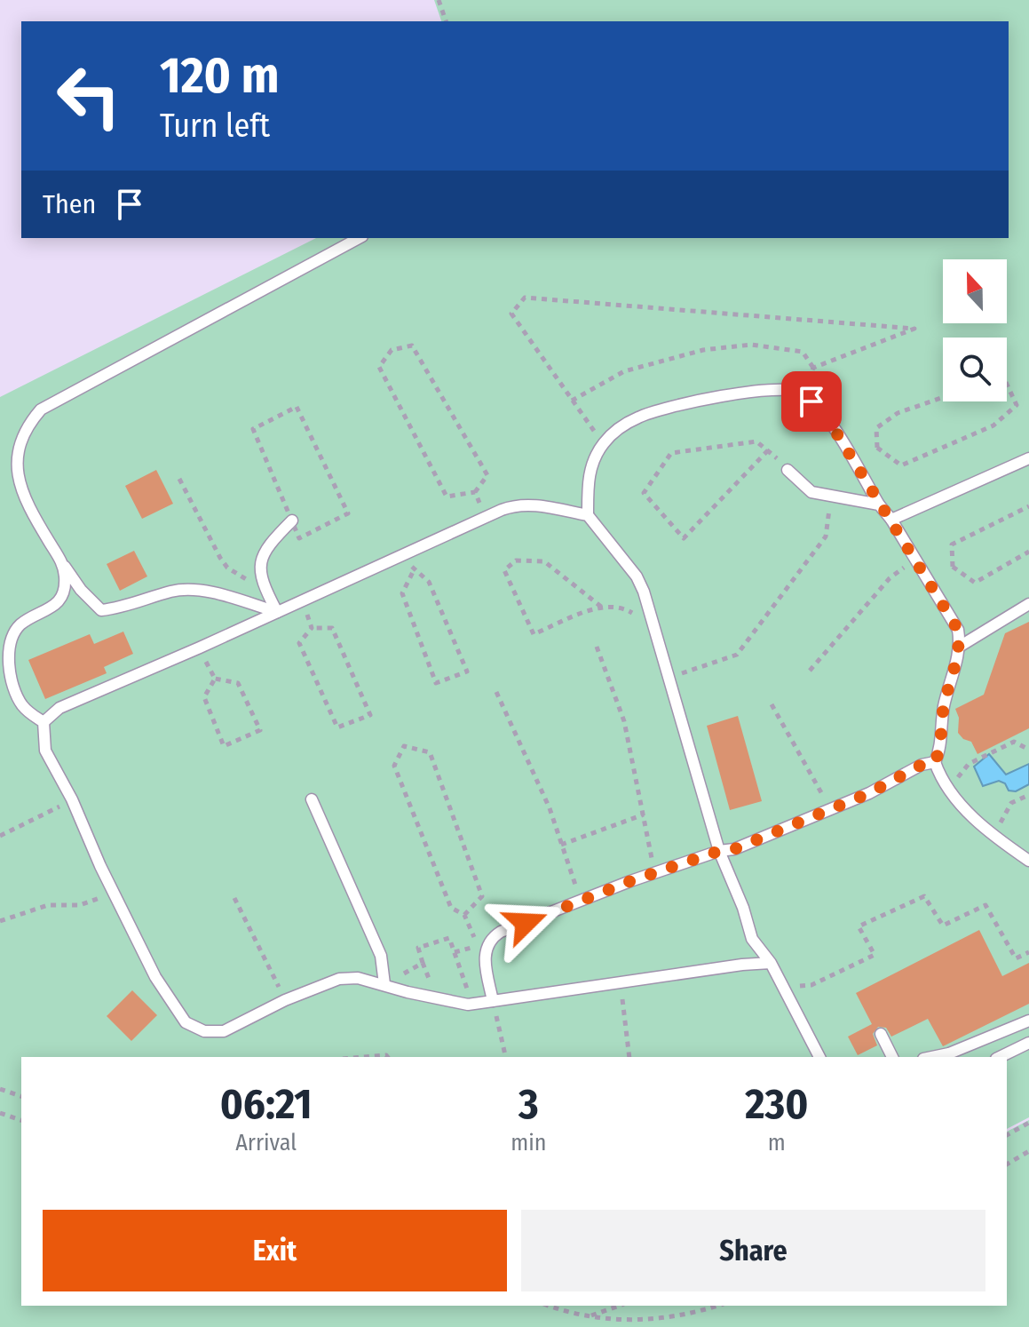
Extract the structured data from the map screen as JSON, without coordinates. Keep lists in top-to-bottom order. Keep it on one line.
{"north":"top","page":{"turn":["120 m","Turn left"],"then":"Then","eta":["06:21","Arrival","3","min","230","m"],"buttons":["Exit","Share"]}}
